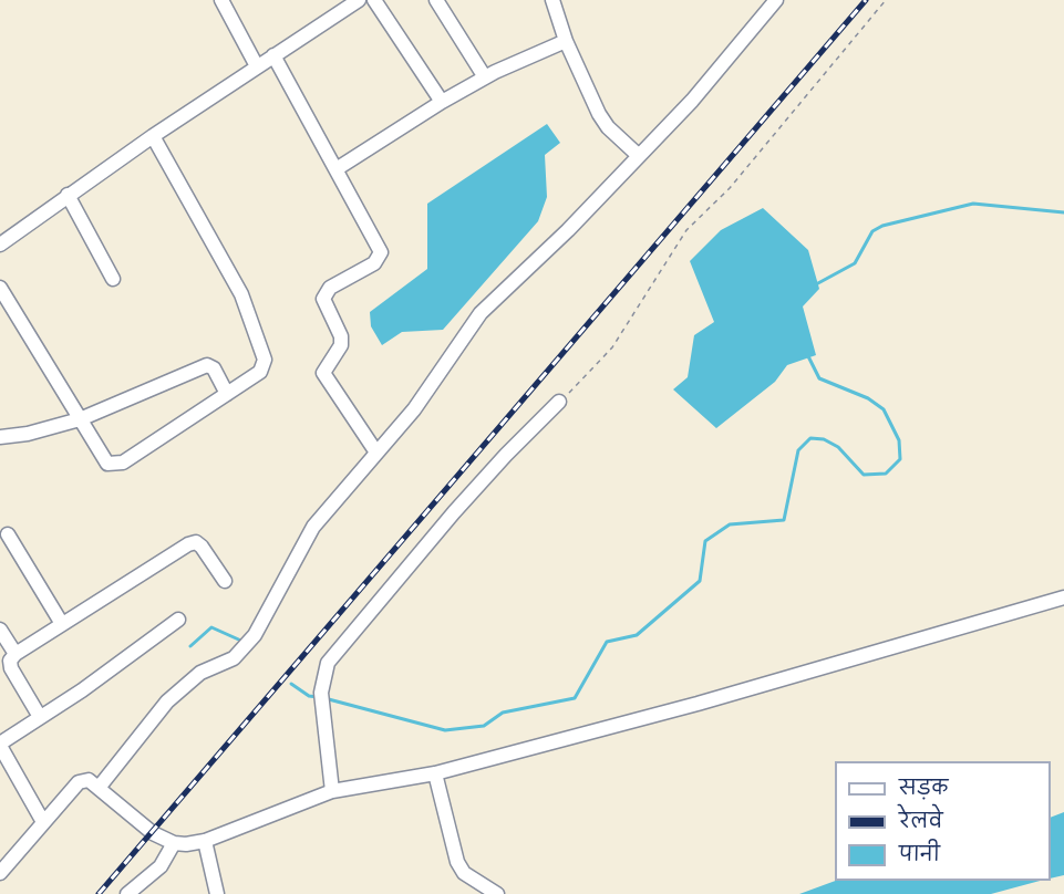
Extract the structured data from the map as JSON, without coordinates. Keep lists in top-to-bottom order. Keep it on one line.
{"legend":["सड़क","रेलवे","पानी"]}
